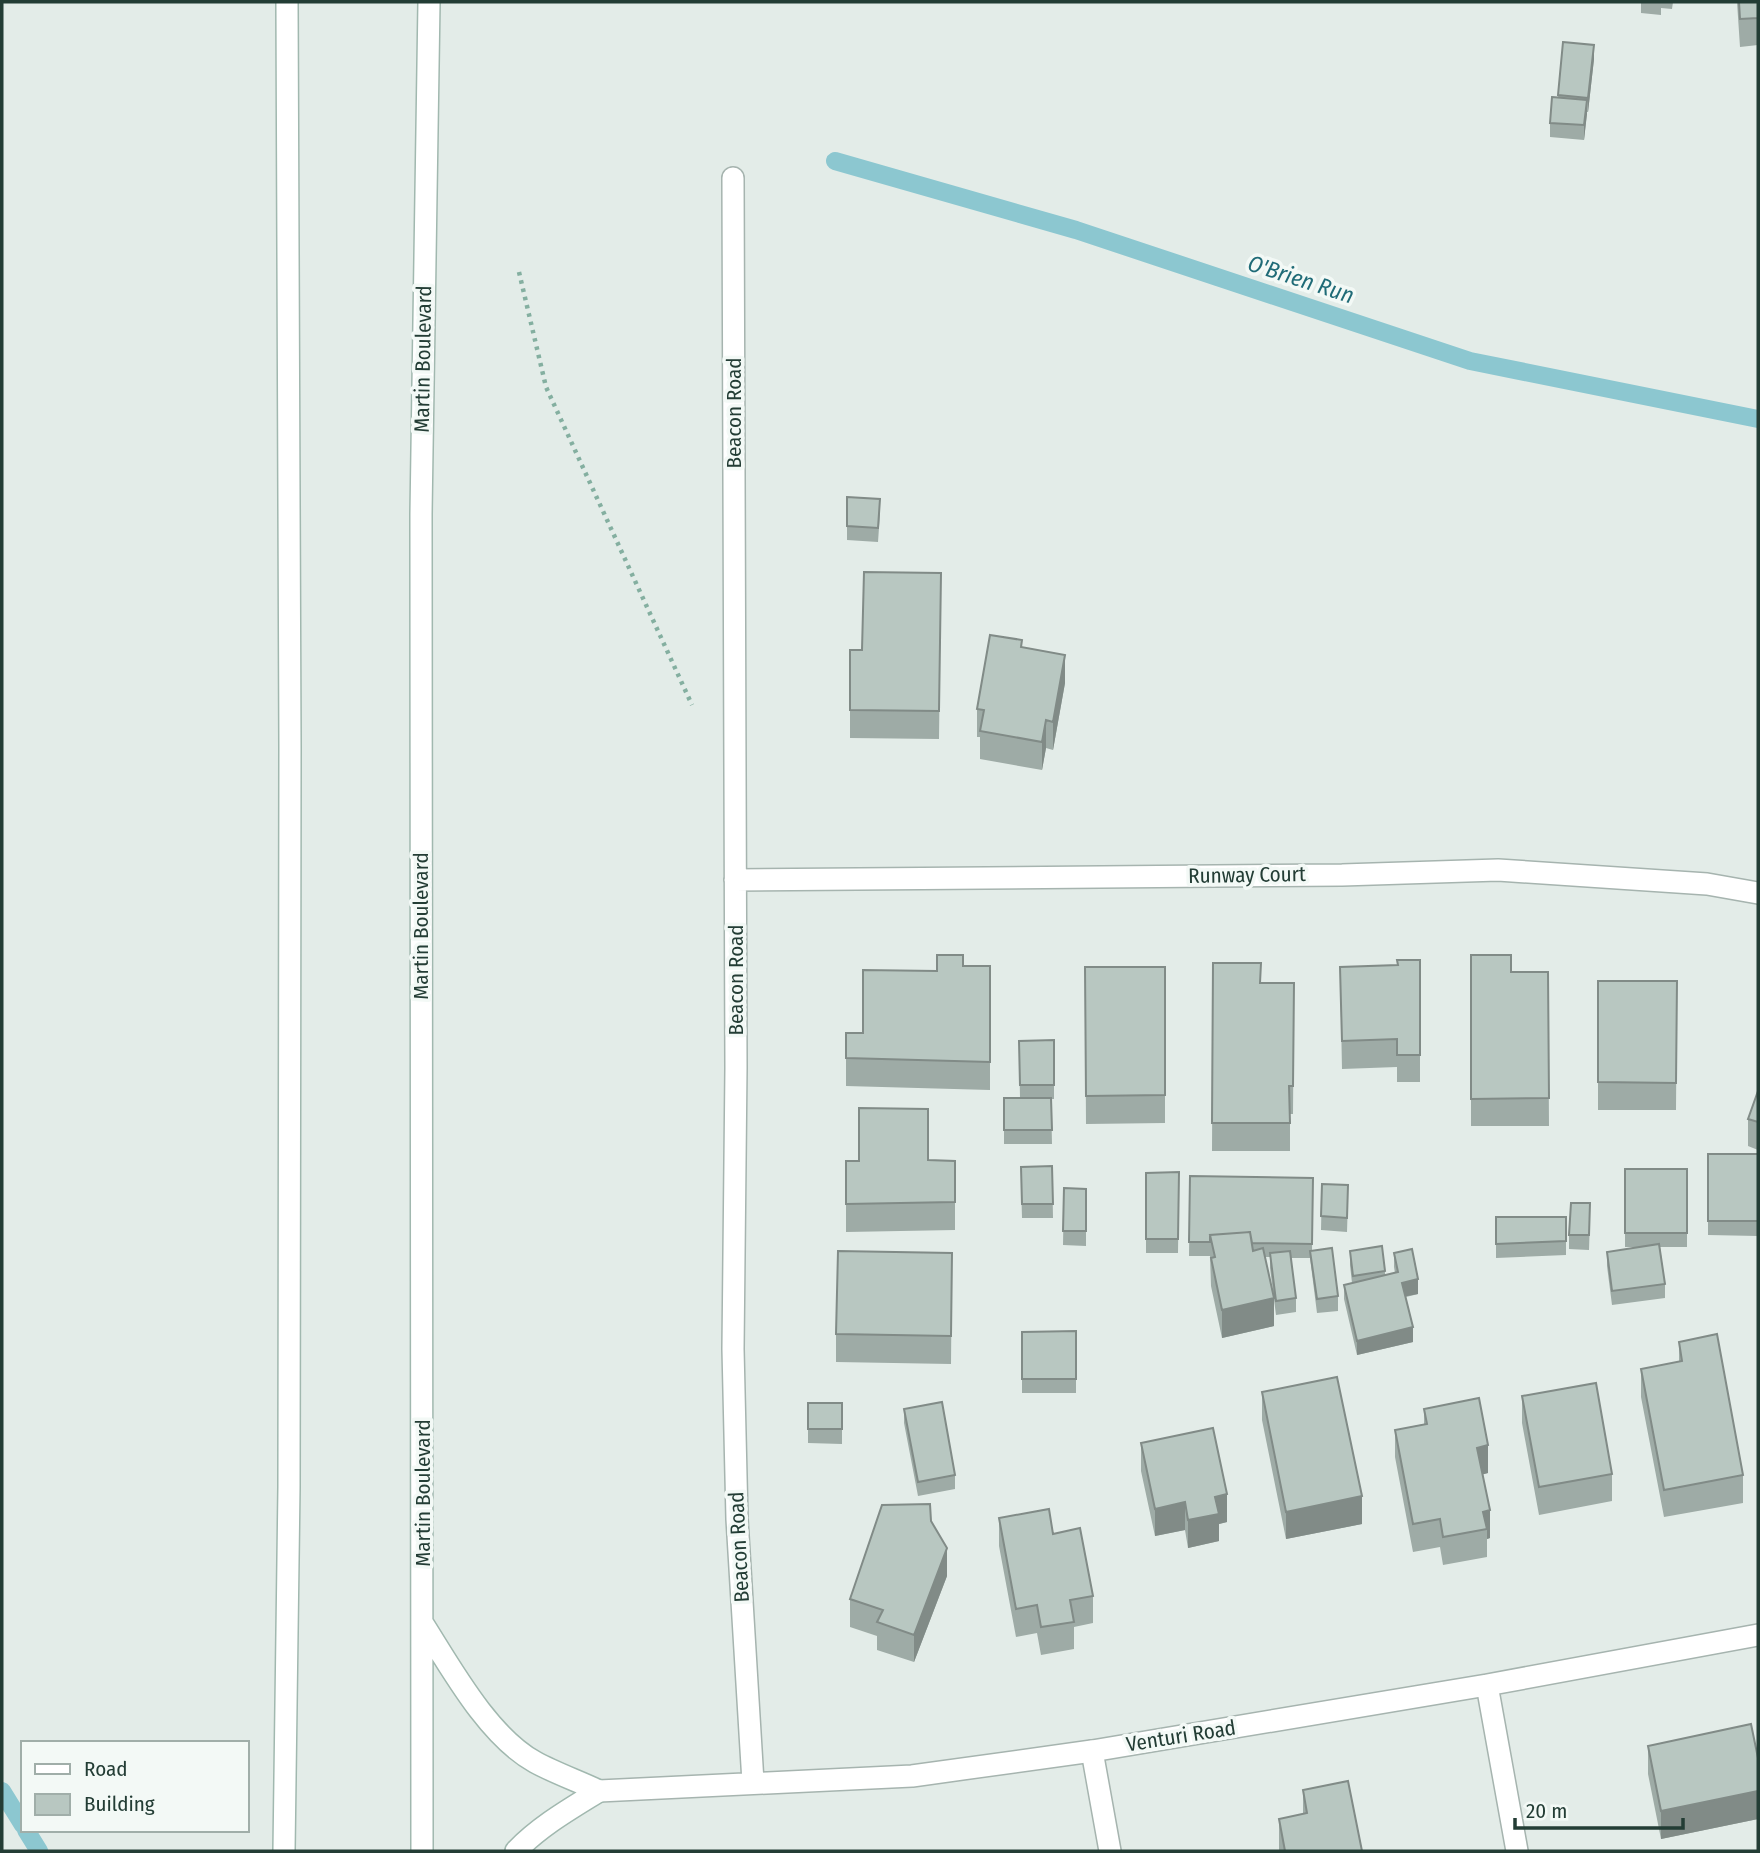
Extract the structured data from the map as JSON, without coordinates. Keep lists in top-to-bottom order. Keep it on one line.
{"streets":{"main road":["Martin Boulevard","Beacon Road","Runway Court","Venturi Road"]},"crossings":[["Beacon Road","Runway Court"],["Beacon Road","Venturi Road"]],"water":["O'Brien Run"],"legend":["Road","Building"],"scale_bar":"20 m"}
